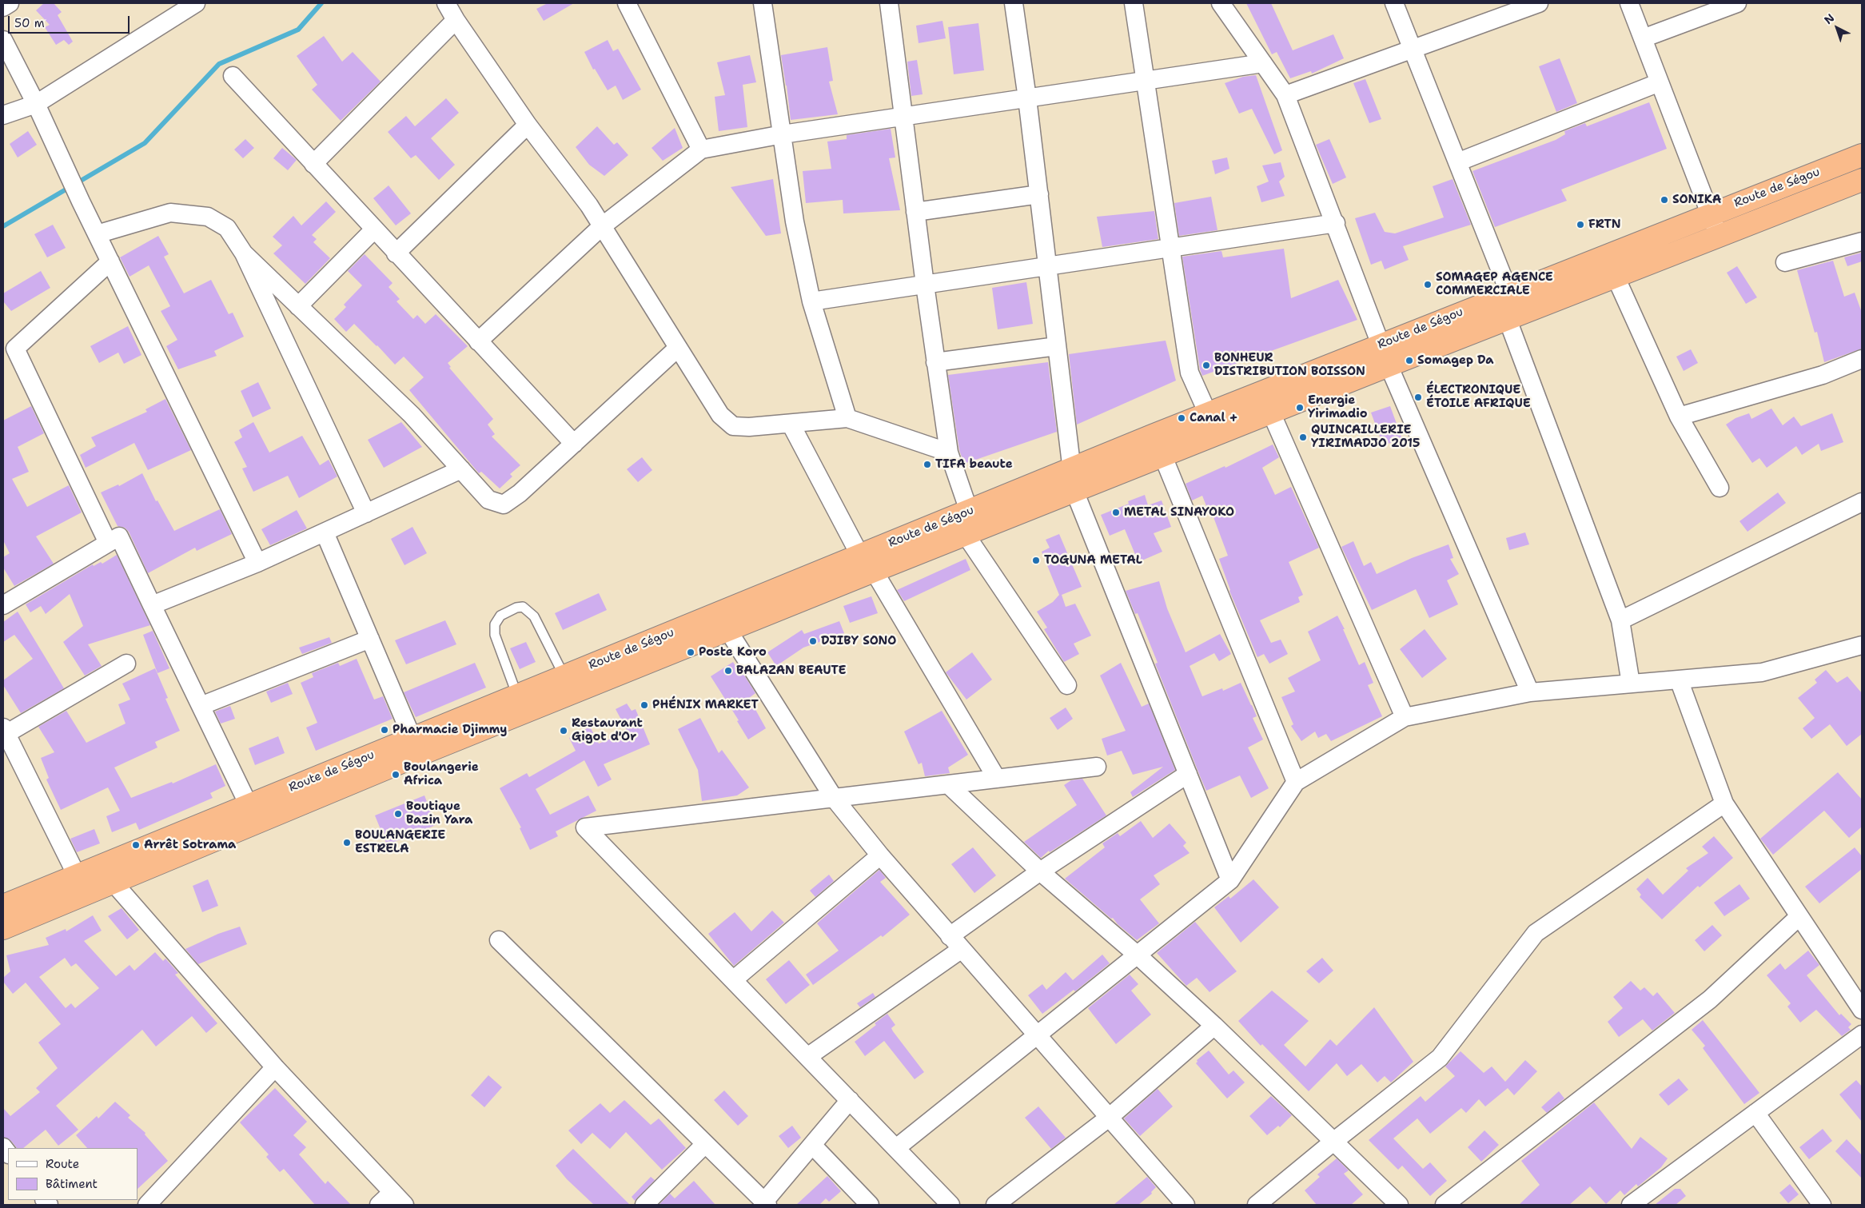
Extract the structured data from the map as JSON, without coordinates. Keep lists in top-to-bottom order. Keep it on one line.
{"streets":{"highway":["Route de Ségou"]},"places":["SONIKA","FRTN","SOMAGEP AGENCE COMMERCIALE","Somagep Da","BONHEUR DISTRIBUTION BOISSON","ÉLECTRONIQUE ÉTOILE AFRIQUE","Energie Yirimadio","Canal +","QUINCAILLERIE YIRIMADJO 2015","TIFA beaute","METAL SINAYOKO","TOGUNA METAL","DJIBY SONO","Poste Koro","BALAZAN BEAUTE","PHÉNIX MARKET","Pharmacie Djimmy","Restaurant Gigot d'Or","Boulangerie Africa","Boutique Bazin Yara","BOULANGERIE ESTRELA","Arrêt Sotrama"],"legend":["Route","Bâtiment"],"scale_bar":"50 m","north":"top left"}
